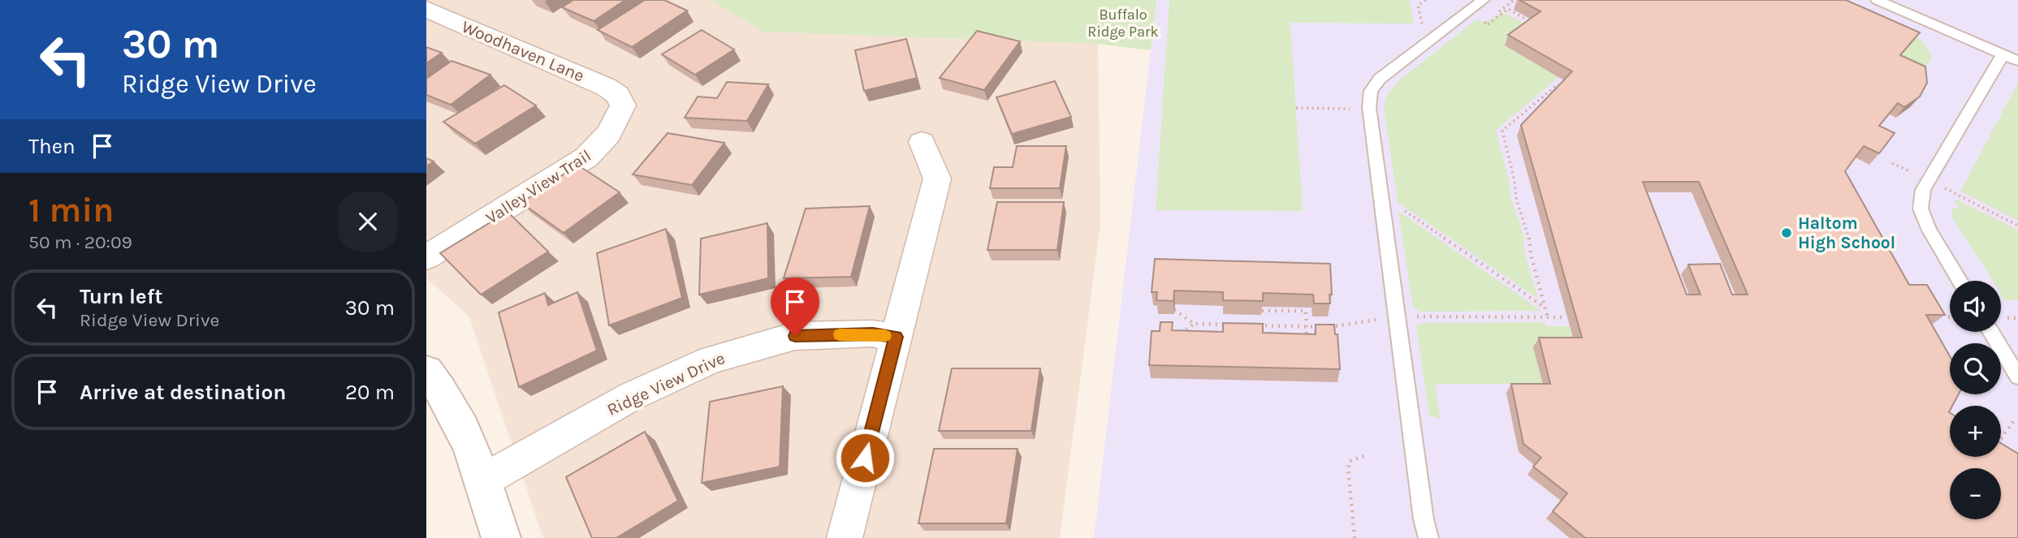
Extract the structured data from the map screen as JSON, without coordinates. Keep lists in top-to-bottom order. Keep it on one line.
{"streets":{"street":["Woodhaven Lane","Valley View Trail","Ridge View Drive"]},"crossings":[["Woodhaven Lane","Valley View Trail"]],"parks":["Buffalo Ridge Park"],"places":["Haltom High School"],"page":{"turn":["30 m","Ridge View Drive"],"then":"Then","heading":["1 min","50 m · 20:09"],"list":[{"name":"Turn left","note":"Ridge View Drive","value":"30 m"},{"name":"Arrive at destination","value":"20 m"}],"map_buttons":["+","−"]}}
